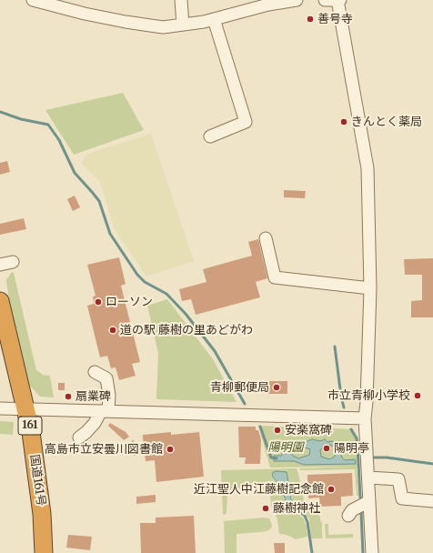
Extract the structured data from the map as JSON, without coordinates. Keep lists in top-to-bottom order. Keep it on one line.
{"streets":{"highway":["161","国道161号"]},"parks":["陽明園"],"places":["善号寺","きんとく薬局","ローソン","道の駅 藤樹の里あどがわ","青柳郵便局","市立青柳小学校","扇業碑","安楽窩碑","陽明亭","高島市立安曇川図書館","近江聖人中江藤樹記念館","藤樹神社"]}
